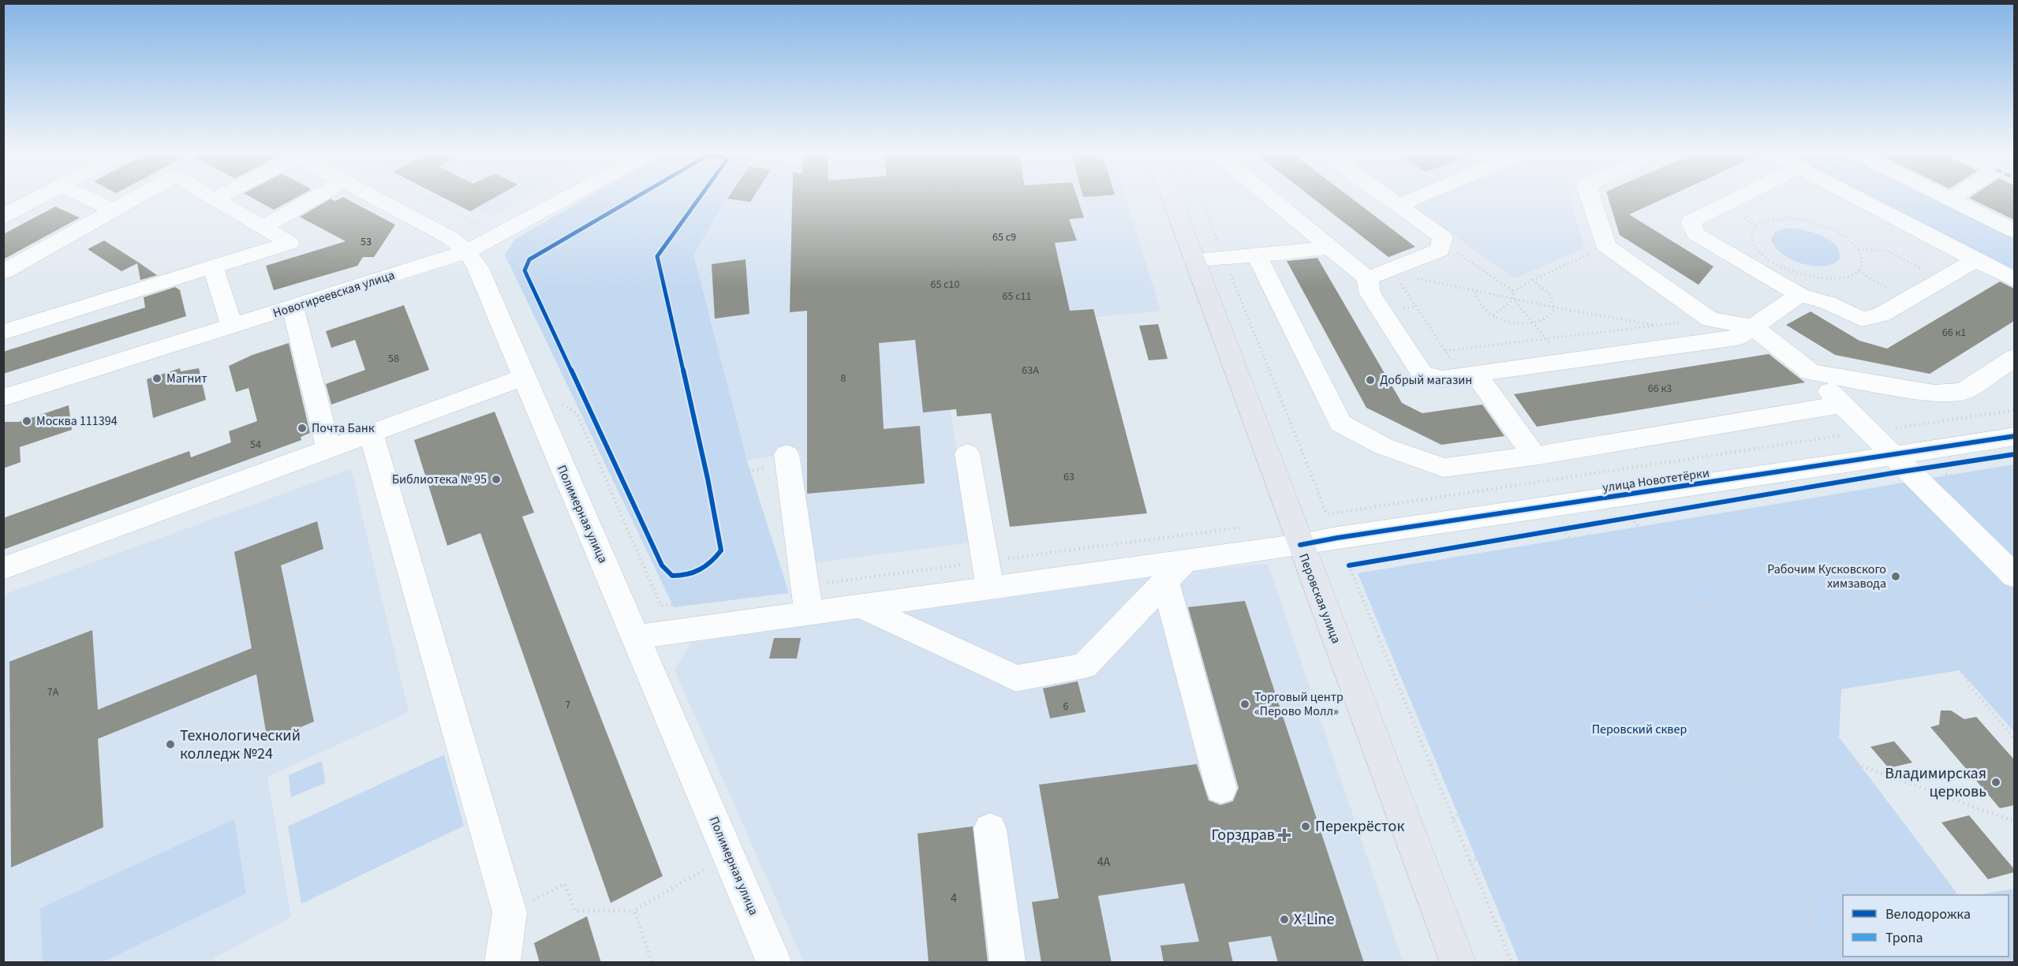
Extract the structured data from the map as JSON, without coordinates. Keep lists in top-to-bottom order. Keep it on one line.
{"streets":{"main road":["Перовская улица"],"street":["Новогиреевская улица","улица Новотетёрки","Полимерная улица"]},"crossings":[["Новогиреевская улица","Полимерная улица"],["улица Новотетёрки","Полимерная улица"],["улица Новотетёрки","Перовская улица"]],"parks":["Перовский сквер"],"places":{"other":["Магнит","Добрый магазин","Москва 111394","Почта Банк","Библиотека № 95","Рабочим Кусковского химзавода","Торговый центр «Перово Молл»","Технологический колледж №24","Владимирская церковь","Перекрёсток","X-Line"],"health":["Горздрав"]},"house_numbers":["65 с9","53","65 с10","65 с11","66 к1","58","63А","8","66 к3","54","63","7А","7","6","4А","4"],"legend":["Велодорожка","Тропа"]}
